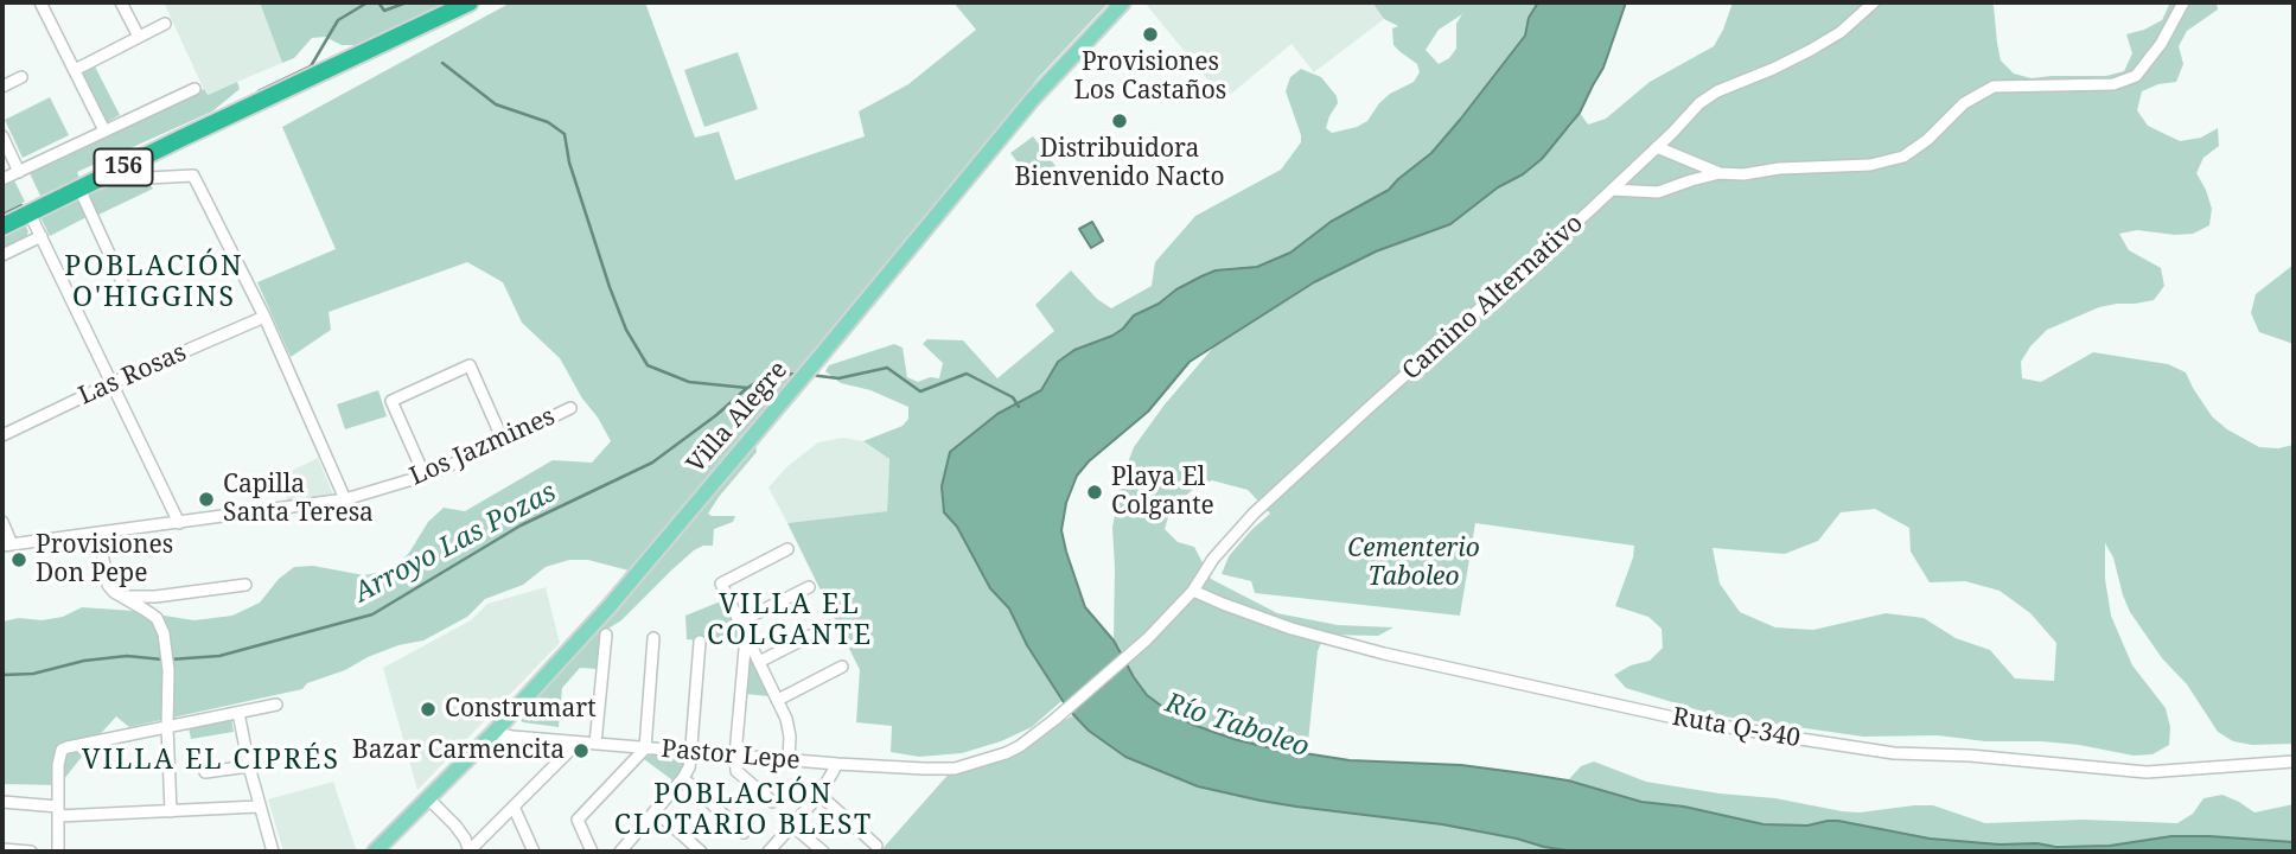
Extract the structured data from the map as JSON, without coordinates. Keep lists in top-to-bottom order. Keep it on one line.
{"streets":{"highway":["156"],"main road":["Villa Alegre"],"street":["Camino Alternativo","Las Rosas","Los Jazmines","Ruta Q-340","Pastor Lepe"]},"crossings":[["Camino Alternativo","Ruta Q-340"],["Camino Alternativo","Pastor Lepe"],["Villa Alegre","Pastor Lepe"]],"districts":["POBLACIÓN O'HIGGINS","VILLA EL COLGANTE","VILLA EL CIPRÉS","POBLACIÓN CLOTARIO BLEST"],"water":["Arroyo Las Pozas","Río Taboleo"],"parks":["Cementerio Taboleo"],"places":["Provisiones Los Castaños","Distribuidora Bienvenido Nacto","Playa El Colgante","Capilla Santa Teresa","Provisiones Don Pepe","Construmart","Bazar Carmencita"]}
